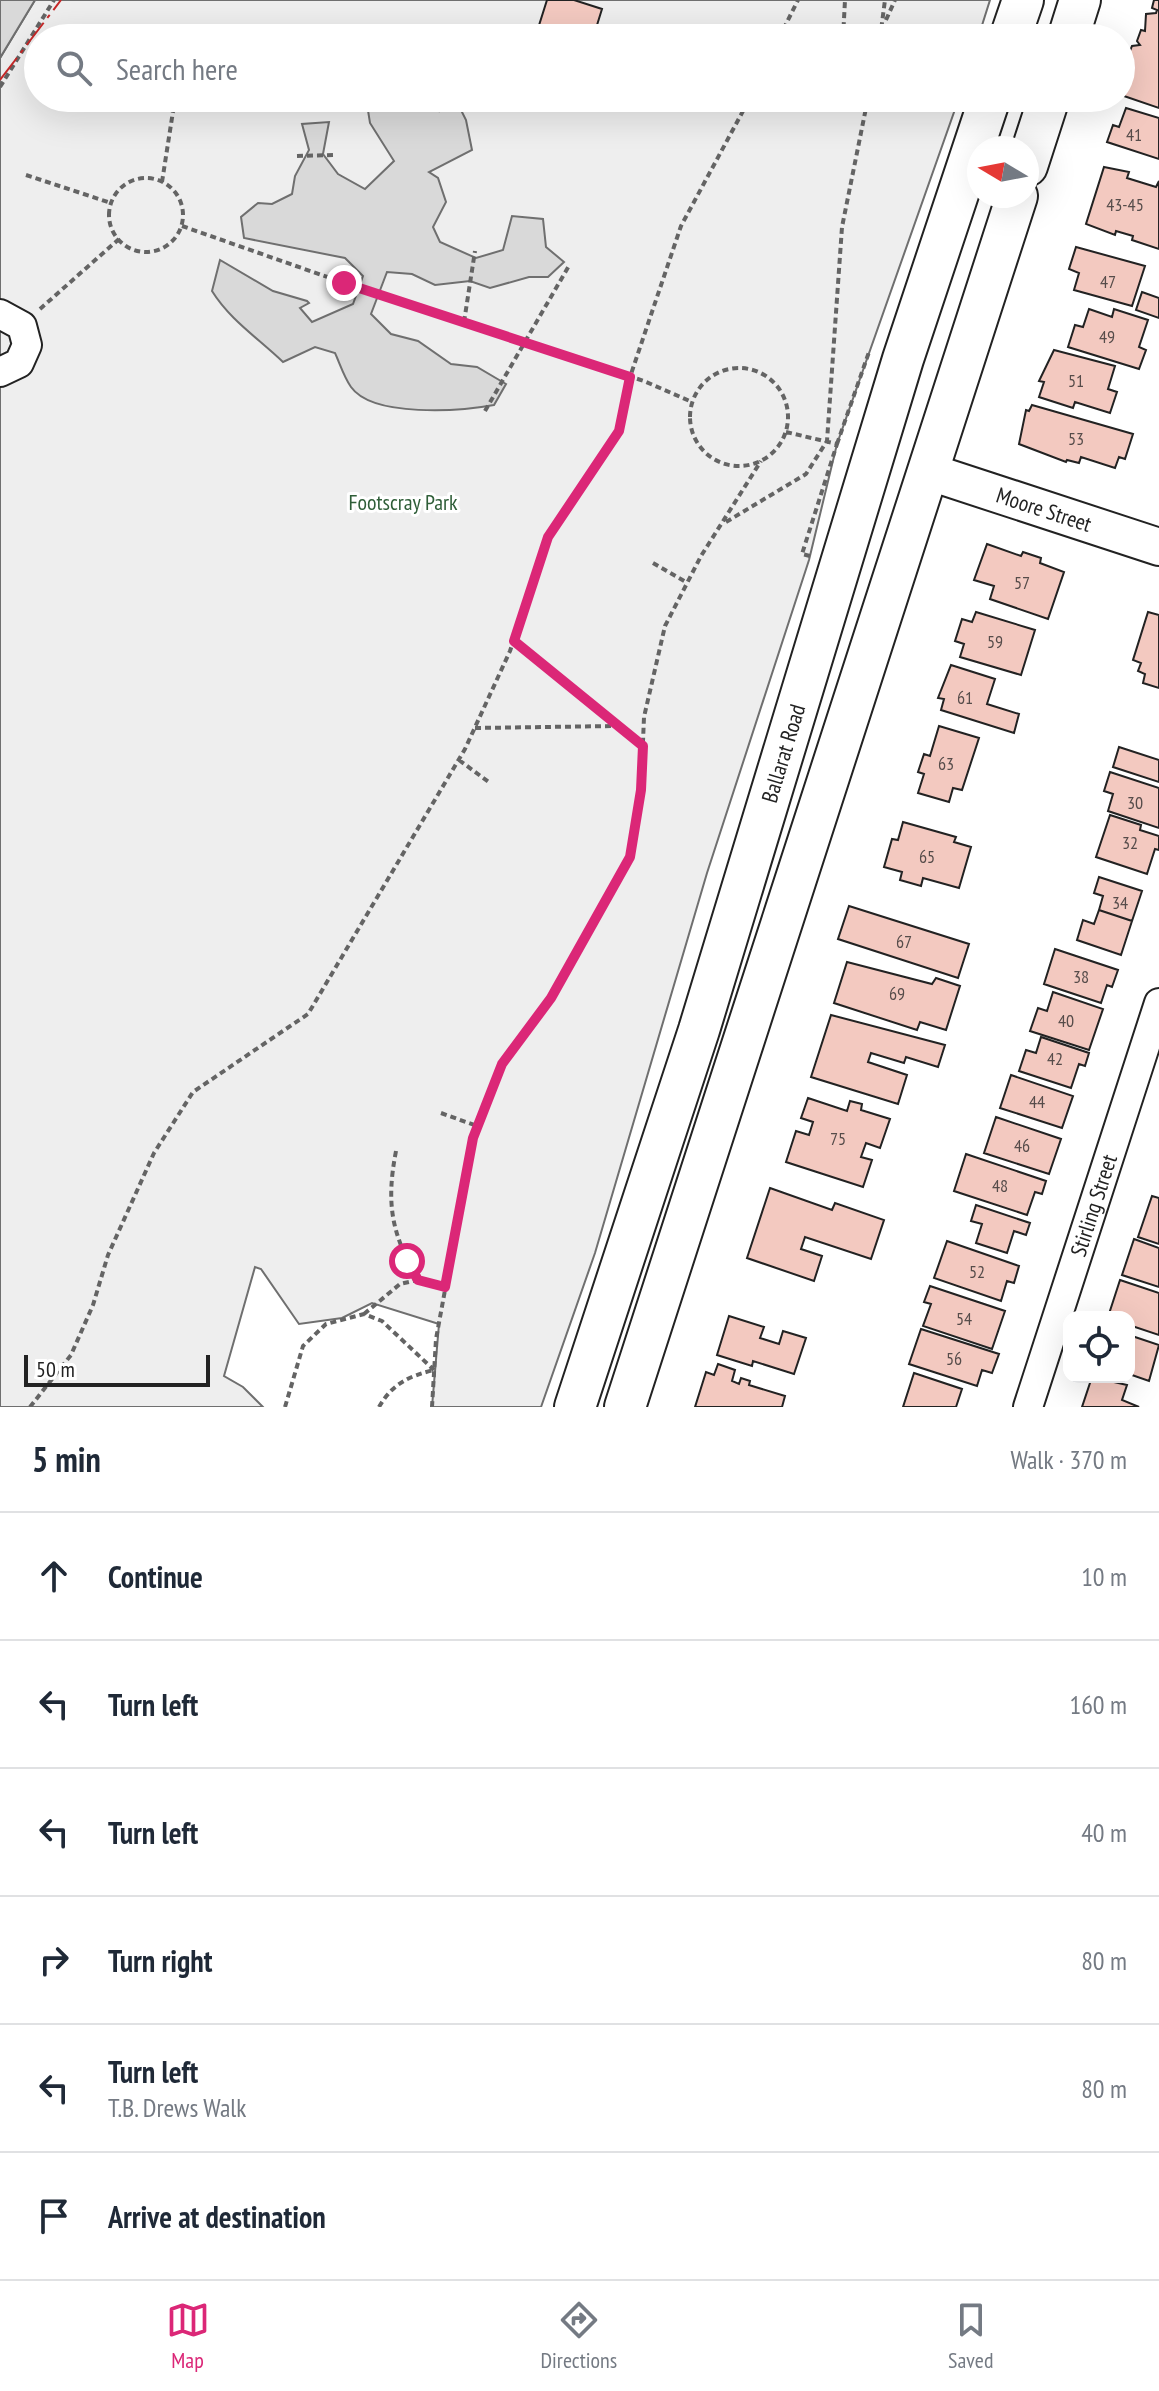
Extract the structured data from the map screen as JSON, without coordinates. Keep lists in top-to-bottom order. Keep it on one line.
{"streets":{"highway":["Ballarat Road"],"main road":["Moore Street"],"street":["Stirling Street"]},"parks":["Footscray Park"],"house_numbers":["41","43-45","47","49","51","53","57","59","61","63","30","32","65","34","67","38","69","40","42","44","75","46","48","52","54","56"],"scale_bar":"50 m","north":"left","page":{"search":"Search here","scale":"50 m","heading":["5 min","Walk · 370 m"],"list":[["Continue","10 m"],["Turn left","160 m"],["Turn left","40 m"],["Turn right","80 m"],["Turn left","T.B. Drews Walk","80 m"],"Arrive at destination"],"nav":["Map","Directions","Saved"]}}
